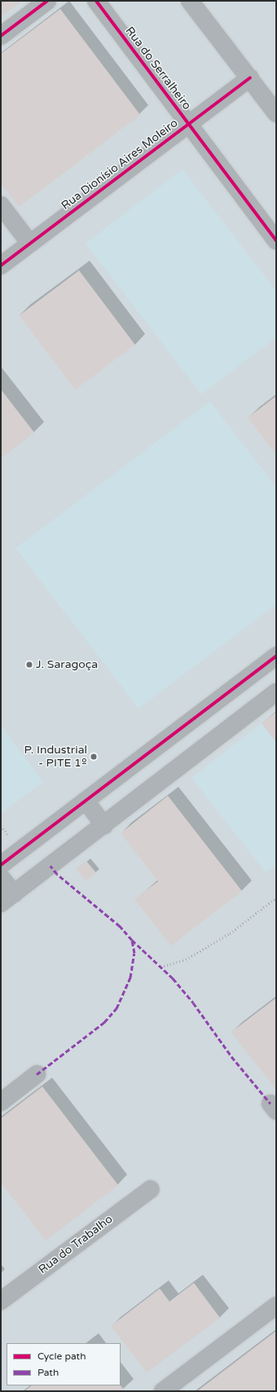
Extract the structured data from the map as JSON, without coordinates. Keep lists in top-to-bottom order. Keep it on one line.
{"streets":{"street":["Rua do Serralheiro","Rua Dionísio Aires Moleiro","Rua do Trabalho"]},"crossings":[["Rua do Serralheiro","Rua Dionísio Aires Moleiro"]],"places":["J. Saragoça","P. Industrial - PITE 1º"],"legend":["Cycle path","Path"]}
